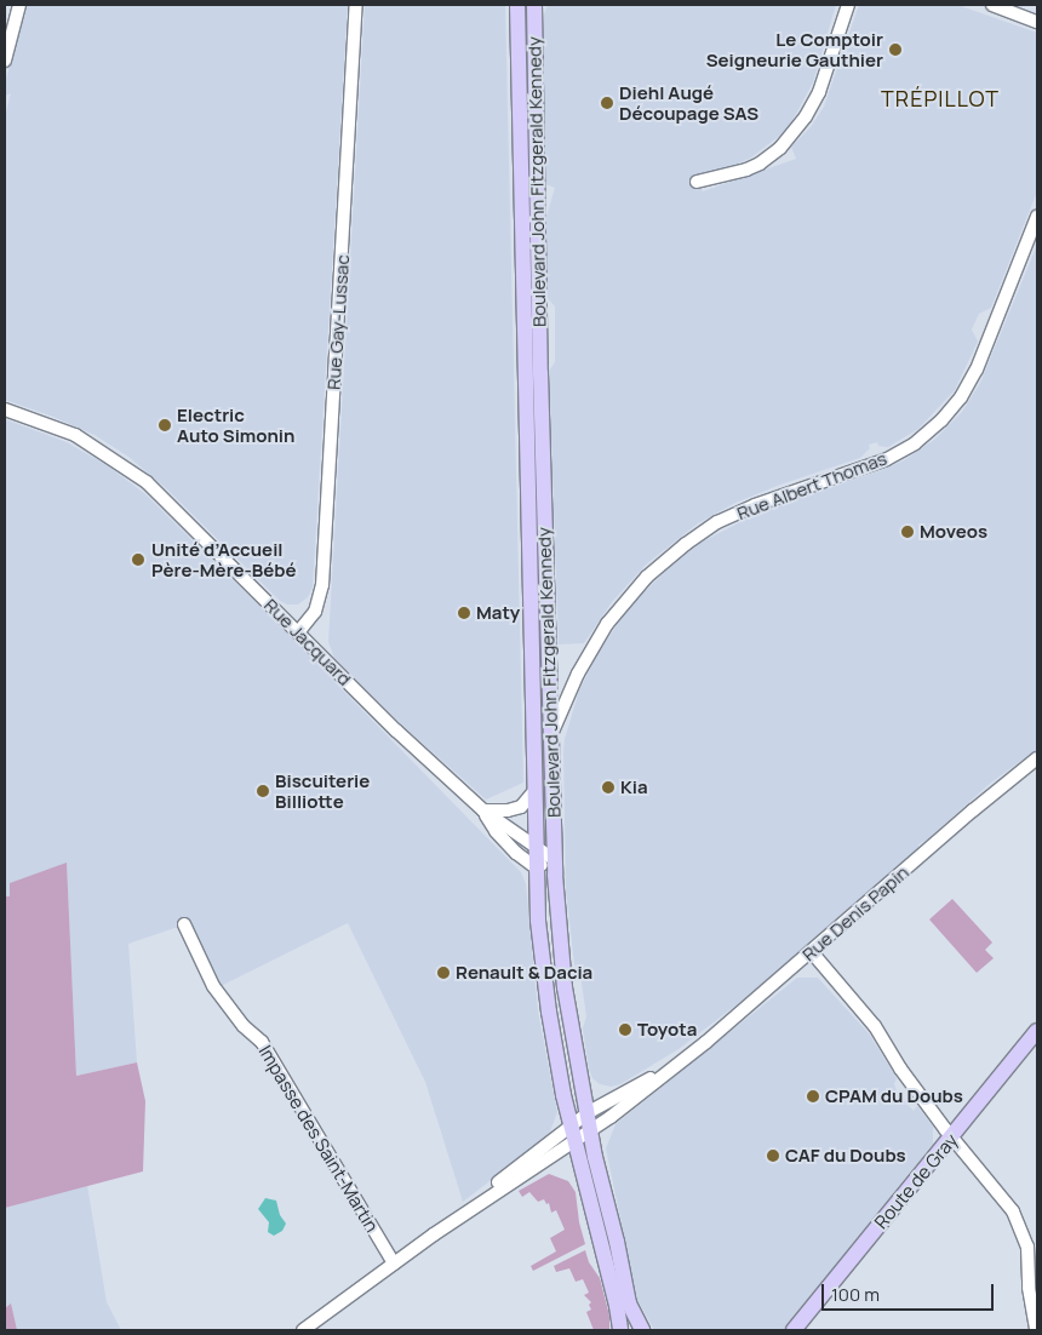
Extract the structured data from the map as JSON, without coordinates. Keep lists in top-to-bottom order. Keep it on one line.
{"streets":{"main road":["Boulevard John Fitzgerald Kennedy","Route de Gray"],"street":["Rue Gay-Lussac","Rue Albert Thomas","Rue Jacquard","Rue Denis Papin","Impasse des Saint-Martin"]},"crossings":[["Boulevard John Fitzgerald Kennedy","Rue Albert Thomas"],["Boulevard John Fitzgerald Kennedy","Rue Jacquard"],["Boulevard John Fitzgerald Kennedy","Rue Denis Papin"],["Rue Gay-Lussac","Rue Jacquard"]],"districts":["TRÉPILLOT"],"places":["Le Comptoir Seigneurie Gauthier","Diehl Augé Découpage SAS","Electric Auto Simonin","Moveos","Unité d’Accueil Père-Mère-Bébé","Maty","Kia","Biscuiterie Billiotte","Renault & Dacia","Toyota","CPAM du Doubs","CAF du Doubs"],"scale_bar":"100 m"}
